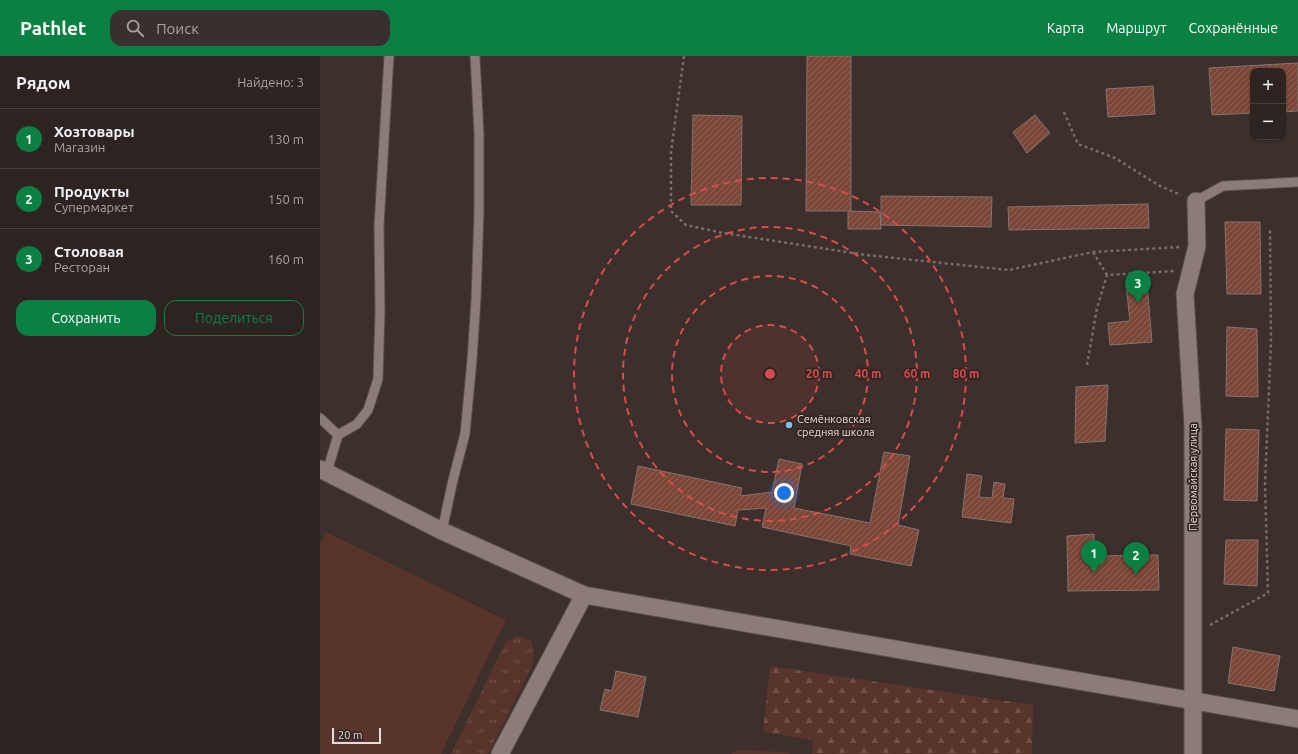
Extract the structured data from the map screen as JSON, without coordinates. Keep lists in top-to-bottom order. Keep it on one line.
{"streets":{"street":["Первомайская улица"]},"places":["Семёнковская средняя школа"],"scale_bar":"20 m","page":{"header":"Pathlet","search":"Поиск","nav":["Карта","Маршрут","Сохранённые"],"heading":["Рядом","Найдено: 3"],"map_buttons":["+","−"],"list":[{"mark":"1","name":"Хозтовары","note":"Магазин","value":"130 m"},{"mark":"2","name":"Продукты","note":"Супермаркет","value":"150 m"},{"mark":"3","name":"Столовая","note":"Ресторан","value":"160 m"}],"pins":["3","1","2"],"buttons":["Сохранить","Поделиться"],"scale":"20 m"},"rings":["20 m","40 m","60 m","80 m"]}
